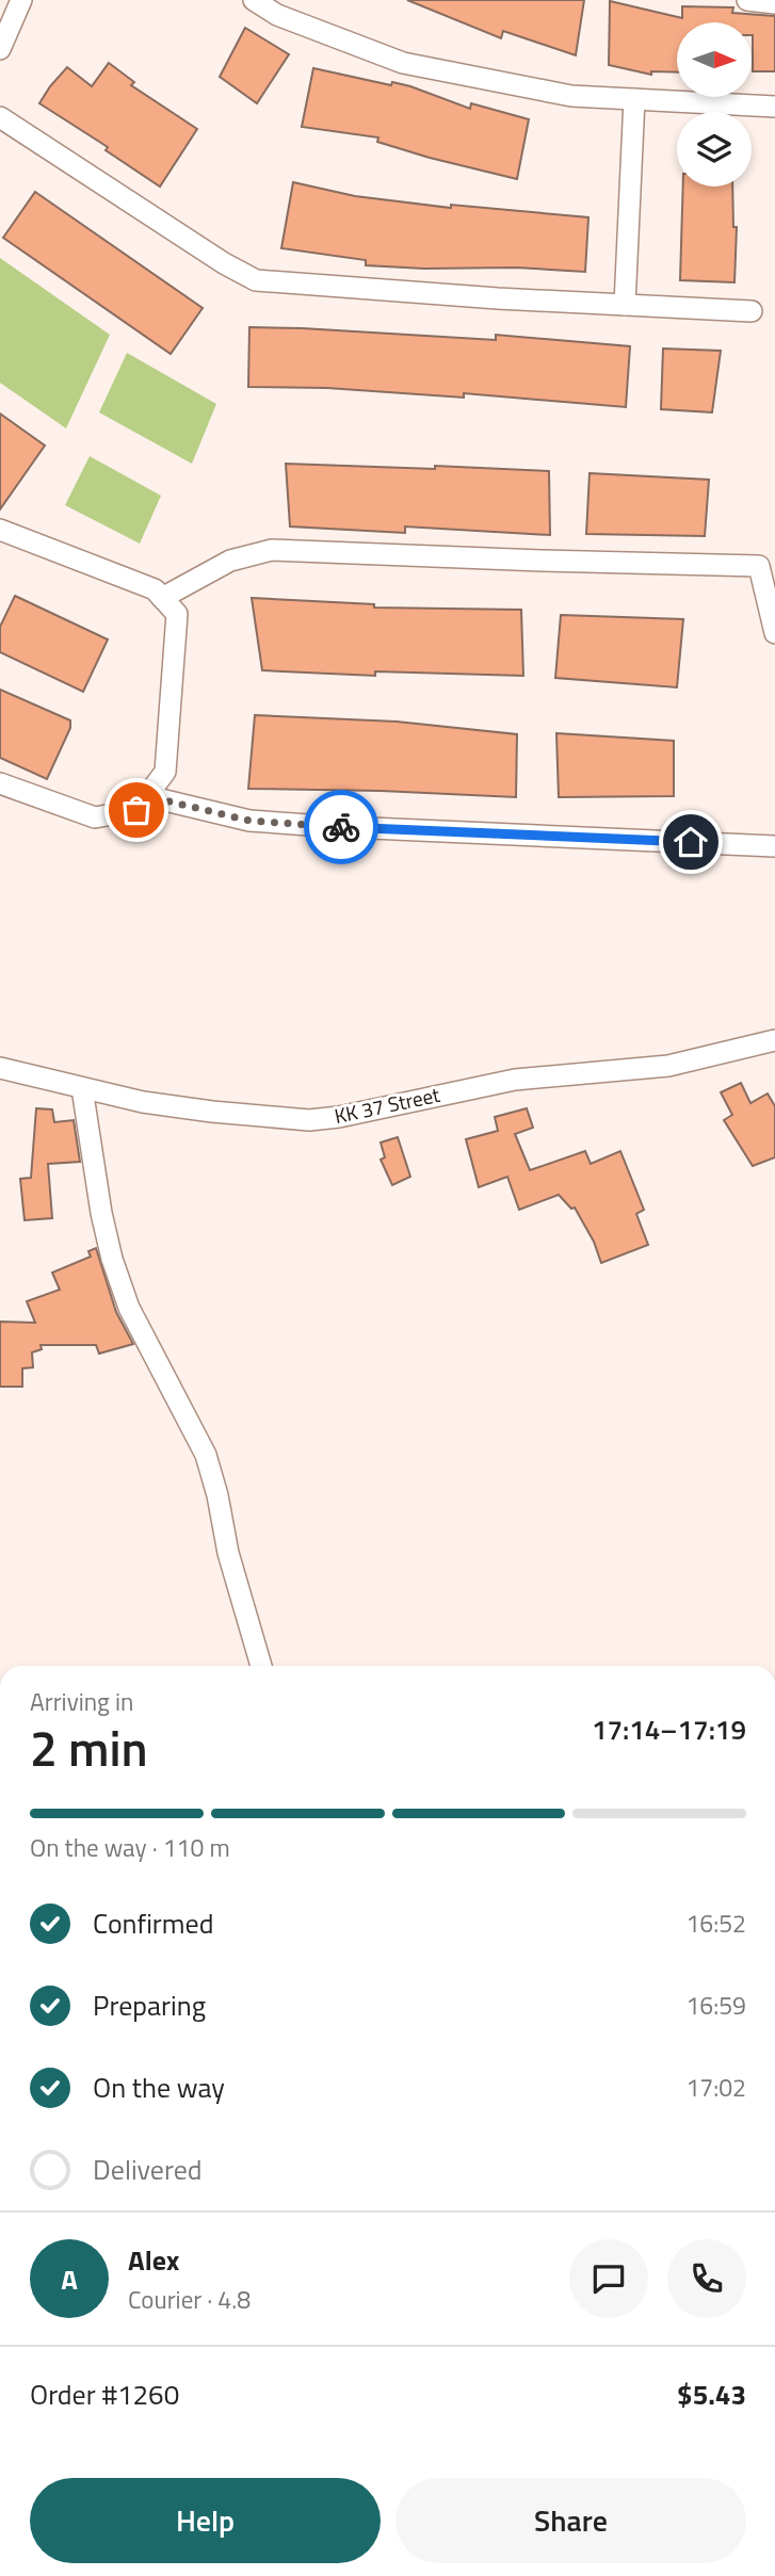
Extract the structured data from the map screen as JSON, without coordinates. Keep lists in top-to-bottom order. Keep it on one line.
{"streets":{"street":["KK 37 Street"]},"north":"right","page":{"heading":["2 min","Arriving in","17:14–17:19"],"panel":["Alex","Courier · 4.8","Order #1260","$5.43"],"bar":"On the way · 110 m","list":[["Confirmed","16:52"],["Preparing","16:59"],["On the way","17:02"],"Delivered"],"round":"A","buttons":["Help","Share"]}}
